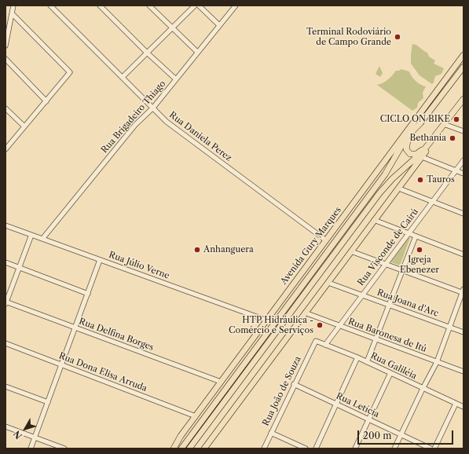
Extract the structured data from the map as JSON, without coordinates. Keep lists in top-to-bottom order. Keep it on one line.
{"streets":{"main road":["Avenida Gury Marques"],"street":["Rua Brigadeiro Thiago","Rua Daniela Perez","Rua Visconde de Cairú","Rua Júlio Verne","Rua Joana d'Arc","Rua Delfina Borges","Rua Baronesa de Itú","Rua Galiléia","Rua Dona Elisa Arruda","Rua João de Souza","Rua Letícia"]},"crossings":[["Rua Brigadeiro Thiago","Rua Daniela Perez"],["Rua Brigadeiro Thiago","Rua Júlio Verne"],["Rua Daniela Perez","Avenida Gury Marques"],["Avenida Gury Marques","Rua Júlio Verne"],["Avenida Gury Marques","Rua Delfina Borges"],["Avenida Gury Marques","Rua Dona Elisa Arruda"],["Rua Visconde de Cairú","Rua Joana d'Arc"],["Rua Visconde de Cairú","Rua Baronesa de Itú"],["Rua Visconde de Cairú","Rua Galiléia"],["Rua Galiléia","Rua João de Souza"],["Rua João de Souza","Rua Letícia"]],"places":["Terminal Rodoviário de Campo Grande","CICLO ON BIKE","Bethania","Tauros","Anhanguera","Igreja Ebenezer","HTP Hidráulica - Comércio e Serviços"],"scale_bar":"200 m","north":"bottom left"}
